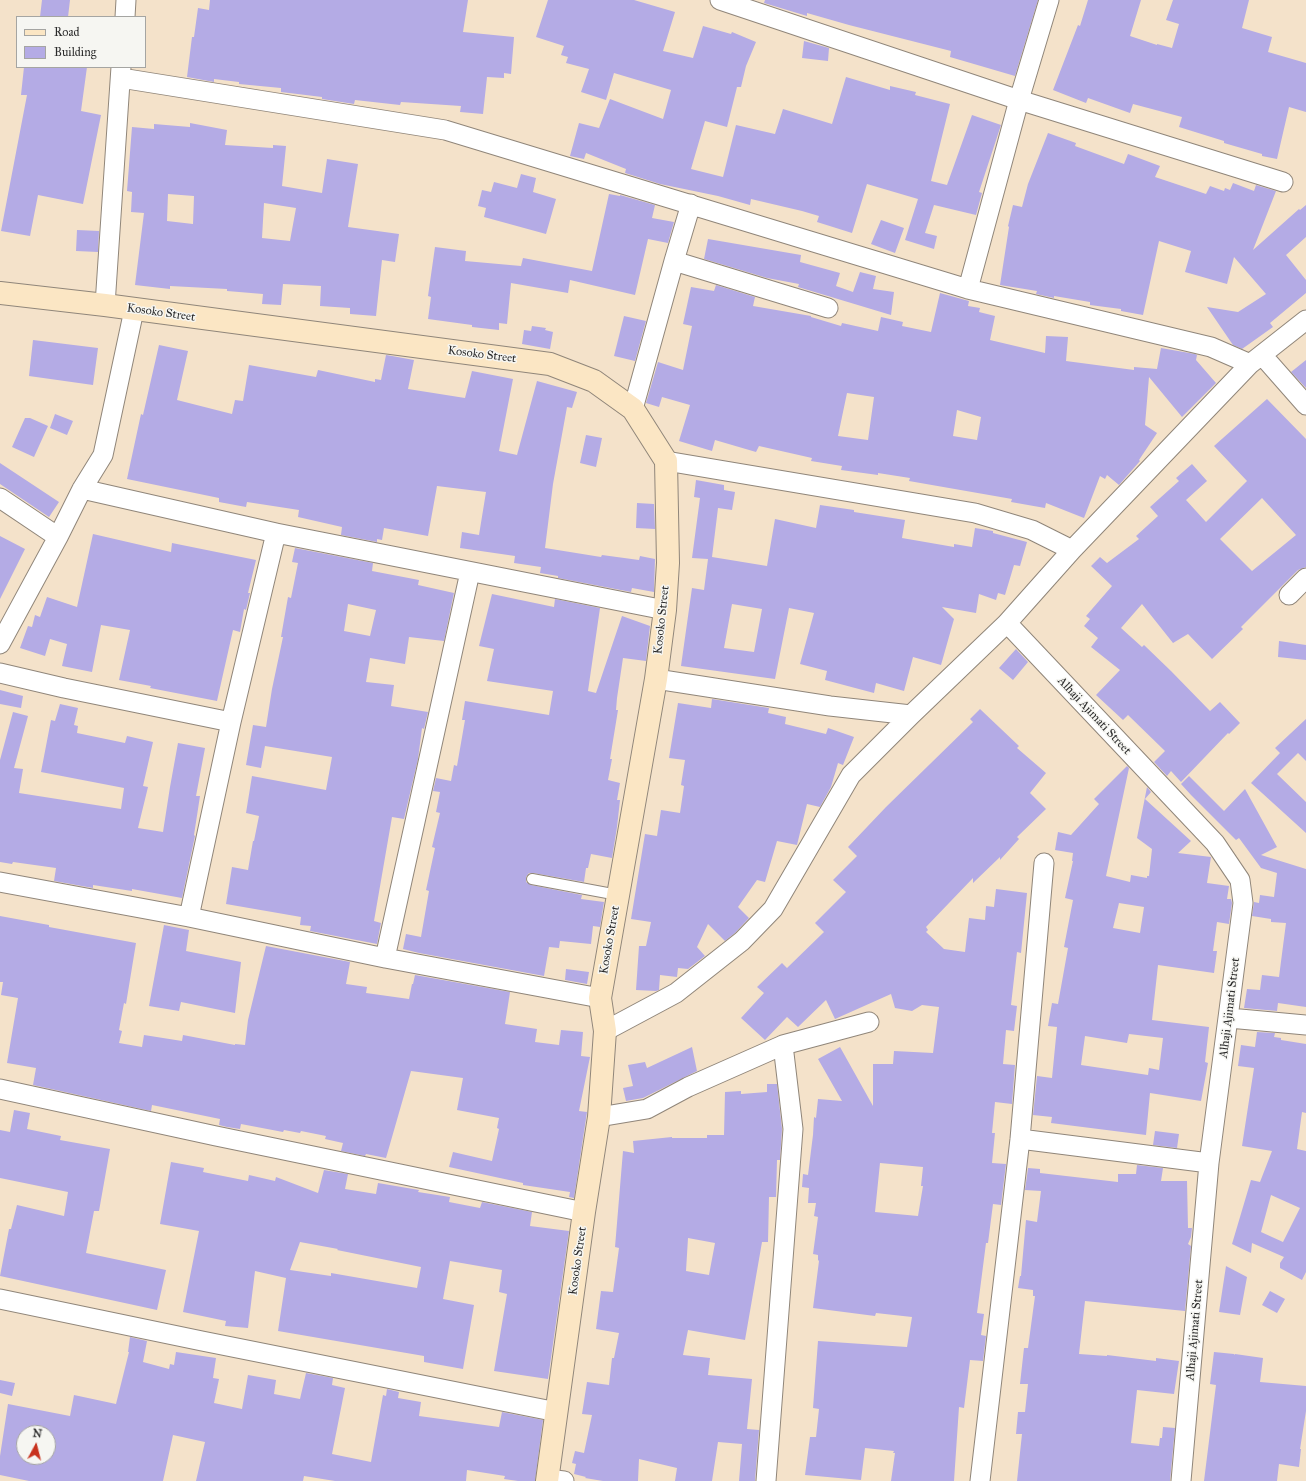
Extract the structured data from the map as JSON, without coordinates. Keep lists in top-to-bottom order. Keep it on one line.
{"streets":{"street":["Kosoko Street","Alhaji Ajimati Street"]},"legend":["Road","Building"],"north":"top"}
